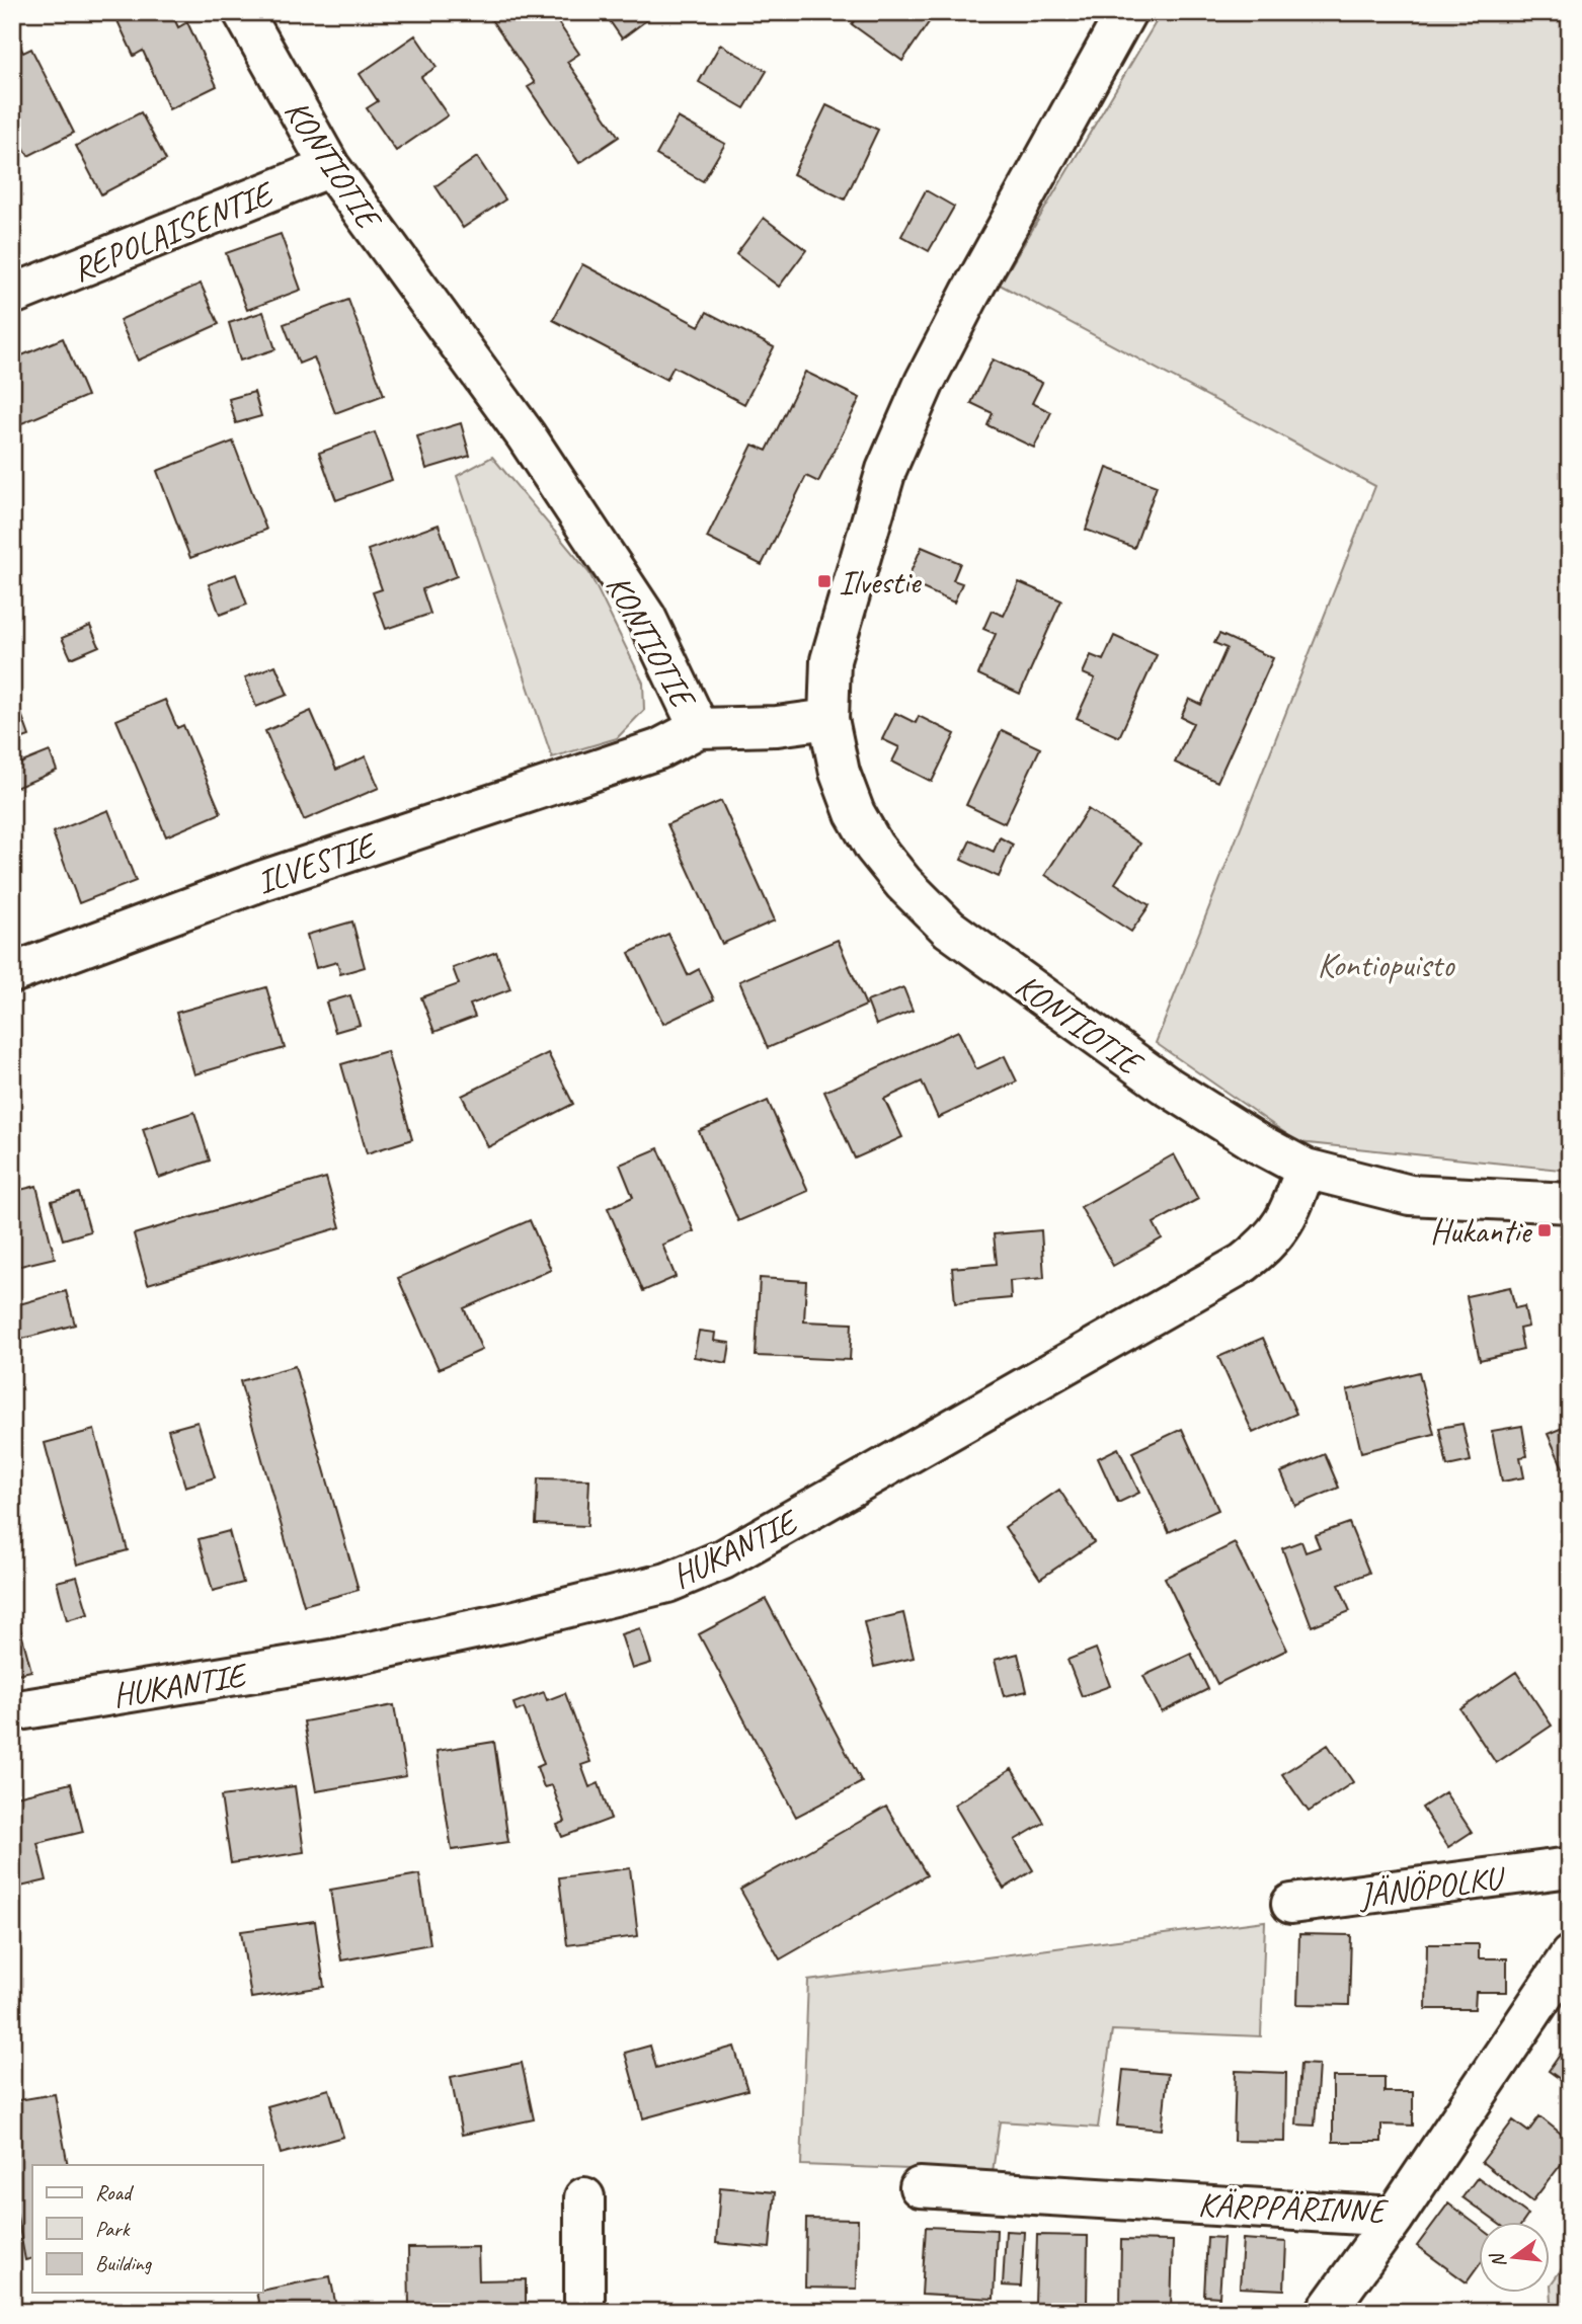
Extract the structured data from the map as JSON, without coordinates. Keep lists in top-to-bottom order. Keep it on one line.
{"streets":{"street":["KONTIOTIE","REPOLAISENTIE","ILVESTIE","HUKANTIE","JÄNÖPOLKU","KÄRPPÄRINNE"]},"crossings":[["KONTIOTIE","REPOLAISENTIE"],["KONTIOTIE","ILVESTIE"],["KONTIOTIE","HUKANTIE"]],"parks":["Kontiopuisto"],"places":{"transit":["Ilvestie","Hukantie"]},"legend":["Road","Park","Building"],"north":"left"}
